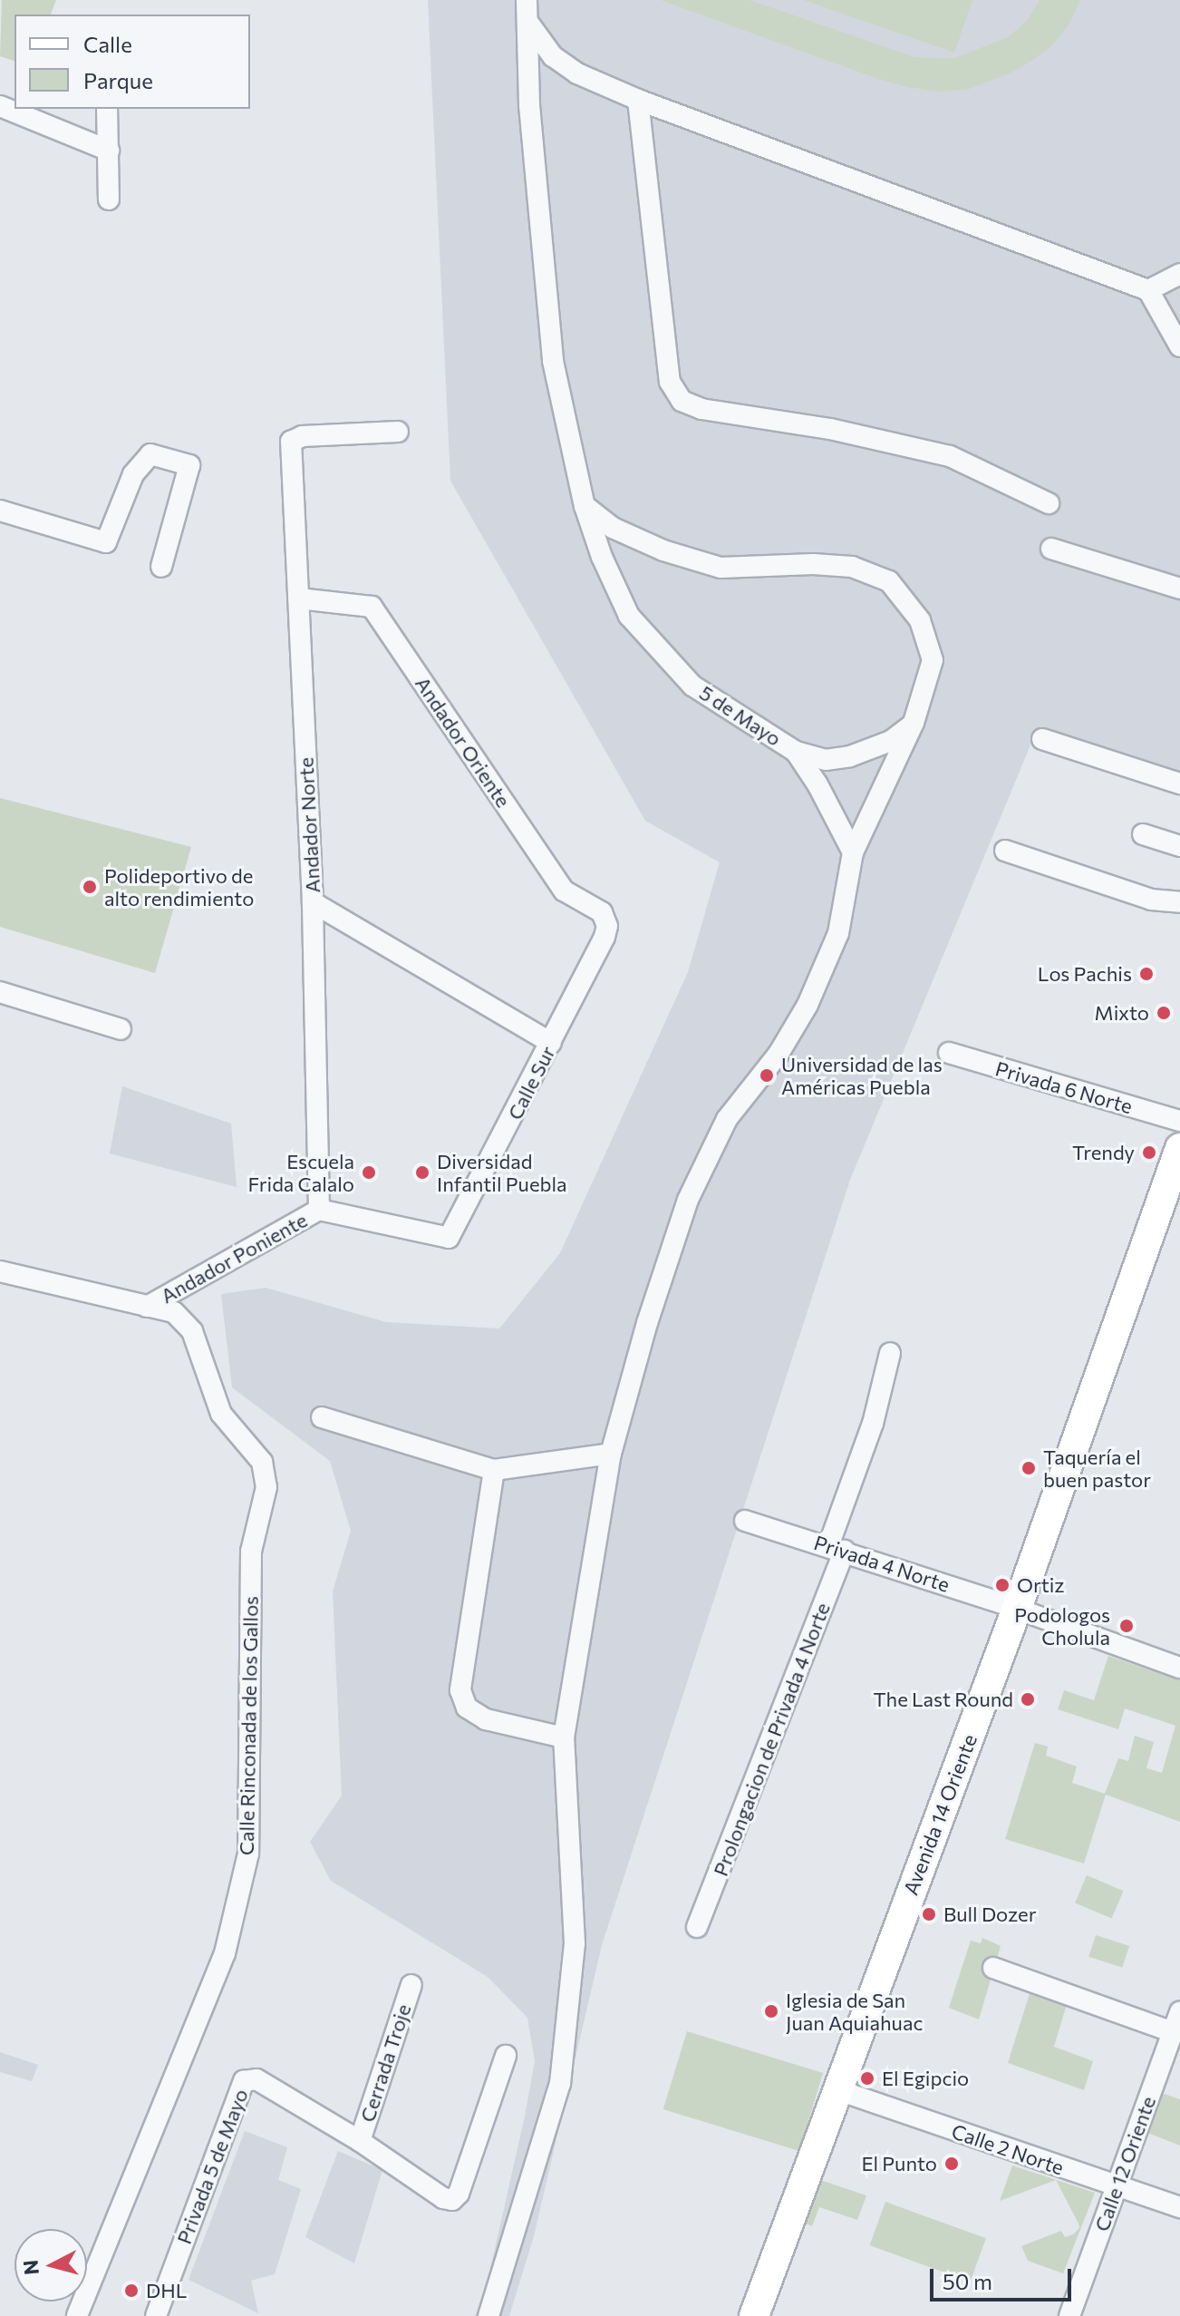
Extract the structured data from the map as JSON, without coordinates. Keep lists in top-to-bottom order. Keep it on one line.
{"streets":{"main road":["Avenida 14 Oriente"],"street":["5 de Mayo","Andador Oriente","Andador Norte","Calle Sur","Privada 6 Norte","Andador Poniente","Privada 4 Norte","Calle Rinconada de los Gallos","Prolongacion de Privada 4 Norte","Cerrada Troje","Calle 2 Norte","Calle 12 Oriente","Privada 5 de Mayo"]},"crossings":[["Andador Oriente","Andador Norte"],["Andador Oriente","Calle Sur"],["Andador Norte","Andador Poniente"],["Calle Sur","Andador Poniente"],["Andador Poniente","Calle Rinconada de los Gallos"],["Privada 4 Norte","Prolongacion de Privada 4 Norte"],["Privada 4 Norte","Avenida 14 Oriente"],["Avenida 14 Oriente","Calle 2 Norte"],["Cerrada Troje","Privada 5 de Mayo"],["Calle 2 Norte","Calle 12 Oriente"]],"places":["Polideportivo de alto rendimiento","Los Pachis","Mixto","Universidad de las Américas Puebla","Trendy","Escuela Frida Calalo","Diversidad Infantil Puebla","Taquería el buen pastor","Ortiz","Podologos Cholula","The Last Round","Bull Dozer","Iglesia de San Juan Aquiahuac","El Egipcio","El Punto","DHL"],"legend":["Calle","Parque"],"scale_bar":"50 m","north":"left"}
